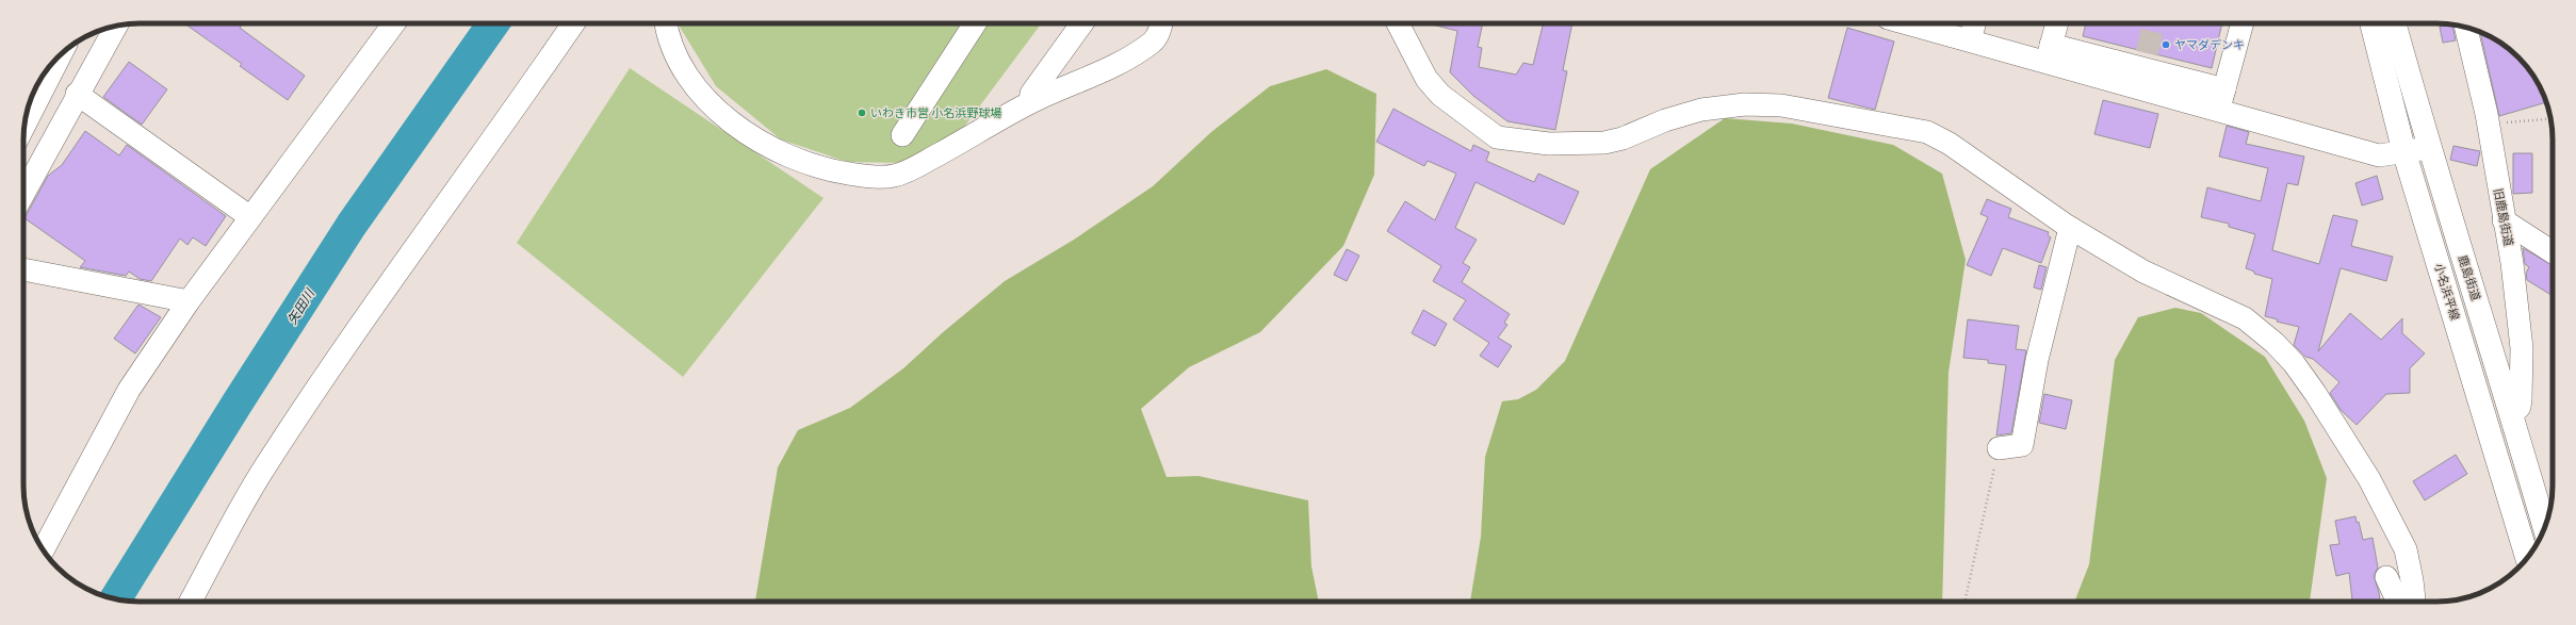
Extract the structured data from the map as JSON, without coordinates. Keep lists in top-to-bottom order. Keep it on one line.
{"streets":{"main road":["鹿島街道","小名浜平線"],"street":["旧鹿島街道"]},"crossings":[["旧鹿島街道","鹿島街道"]],"water":["矢田川"],"places":["ヤマダデンキ","いわき市営 小名浜野球場"]}
